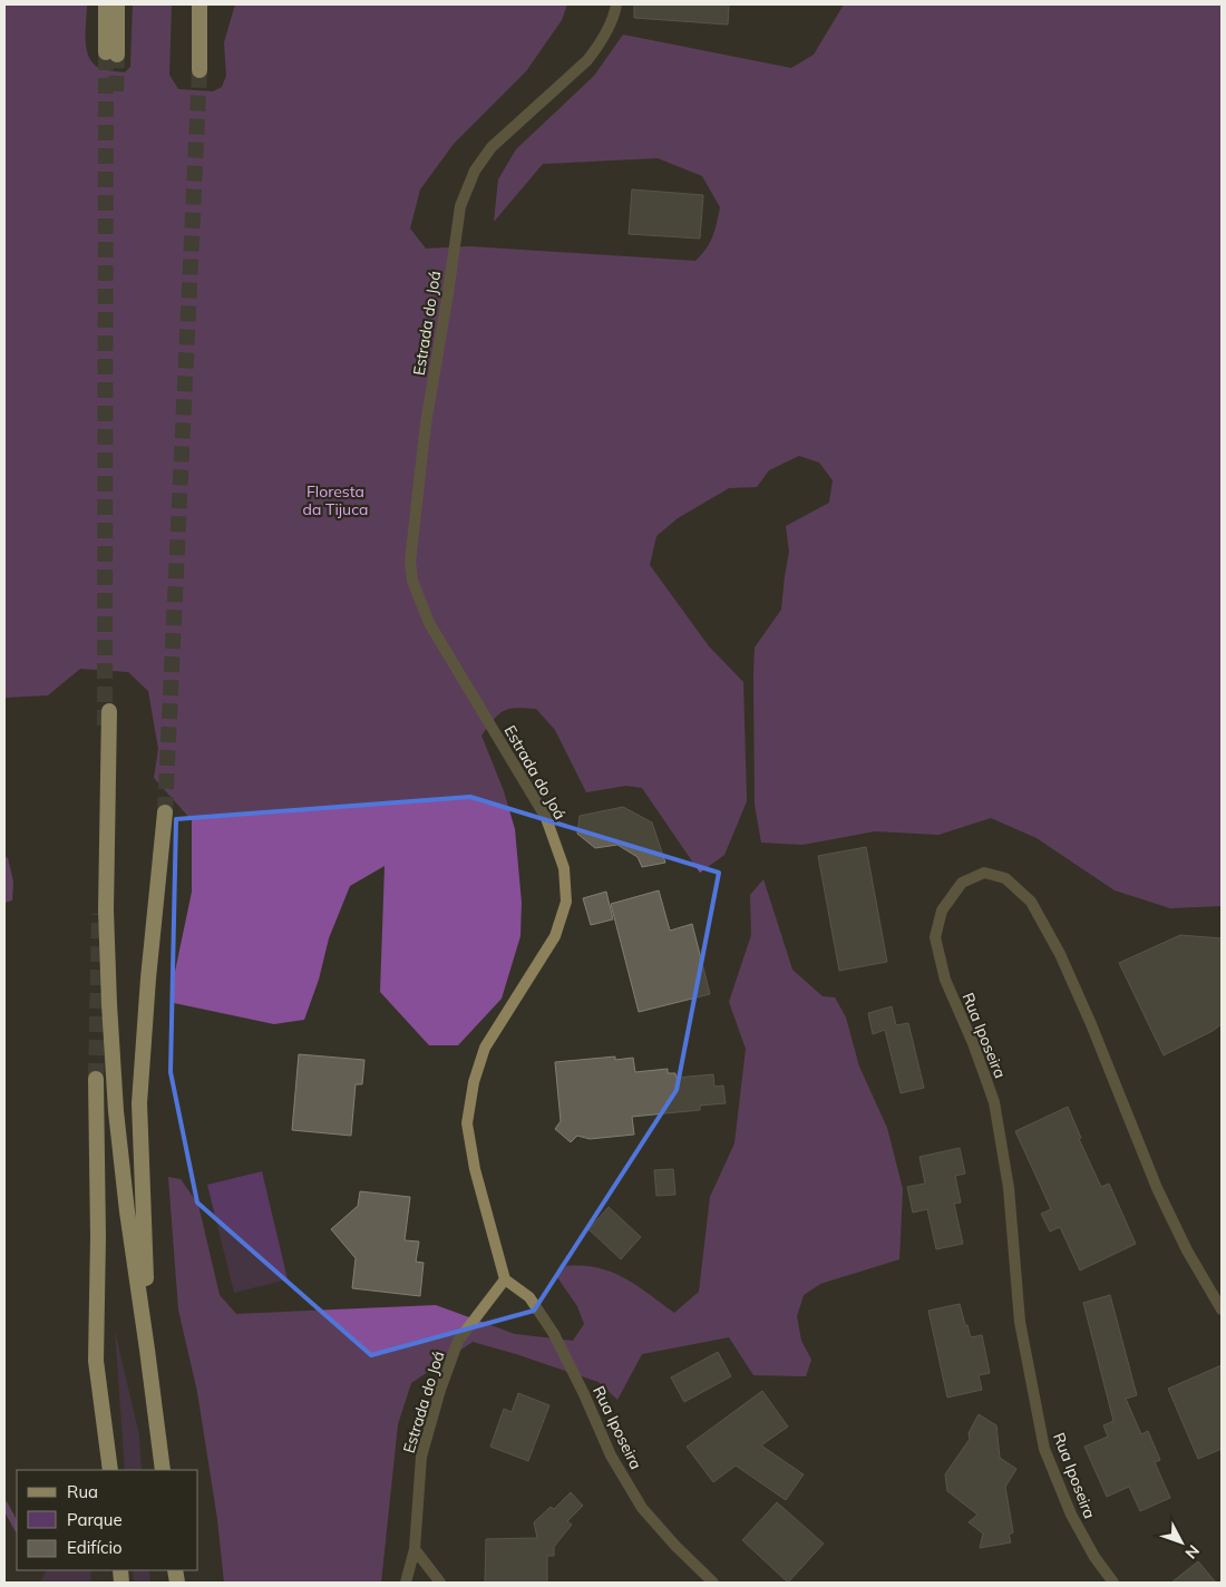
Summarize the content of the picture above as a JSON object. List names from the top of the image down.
{
  "streets": {
    "street": ["Estrada do Joá", "Rua Iposeira"]
  },
  "crossings": [
    ["Estrada do Joá", "Rua Iposeira"]
  ],
  "parks": ["Floresta da Tijuca"],
  "legend": ["Rua", "Parque", "Edifício"],
  "north": "bottom right"
}
